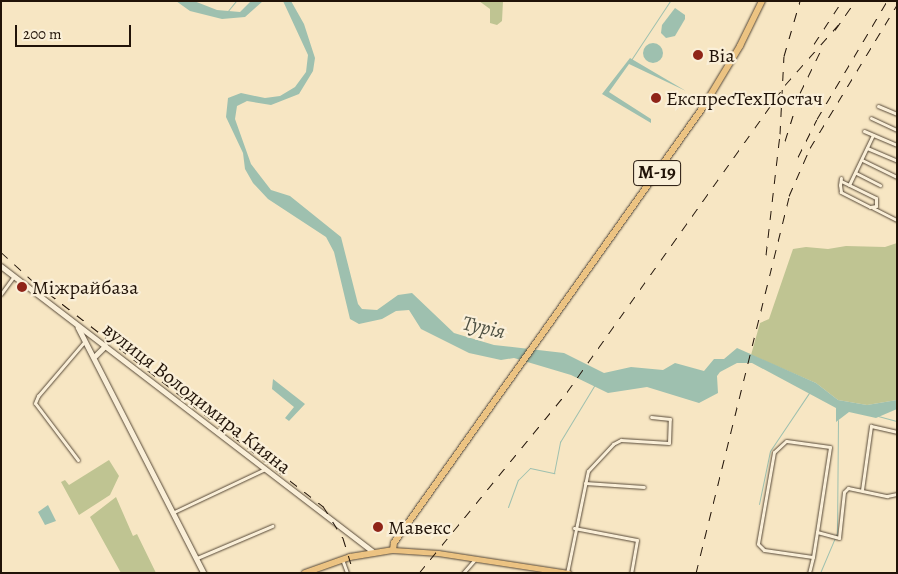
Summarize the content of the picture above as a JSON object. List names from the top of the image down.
{
  "streets": {
    "highway": ["М-19"],
    "main road": ["вулиця Володимира Кияна"]
  },
  "water": ["Турія"],
  "places": [
    "Віа",
    "ЕкспресТехПостач",
    "Міжрайбаза",
    "Мавекс"
  ],
  "scale_bar": "200 m"
}
